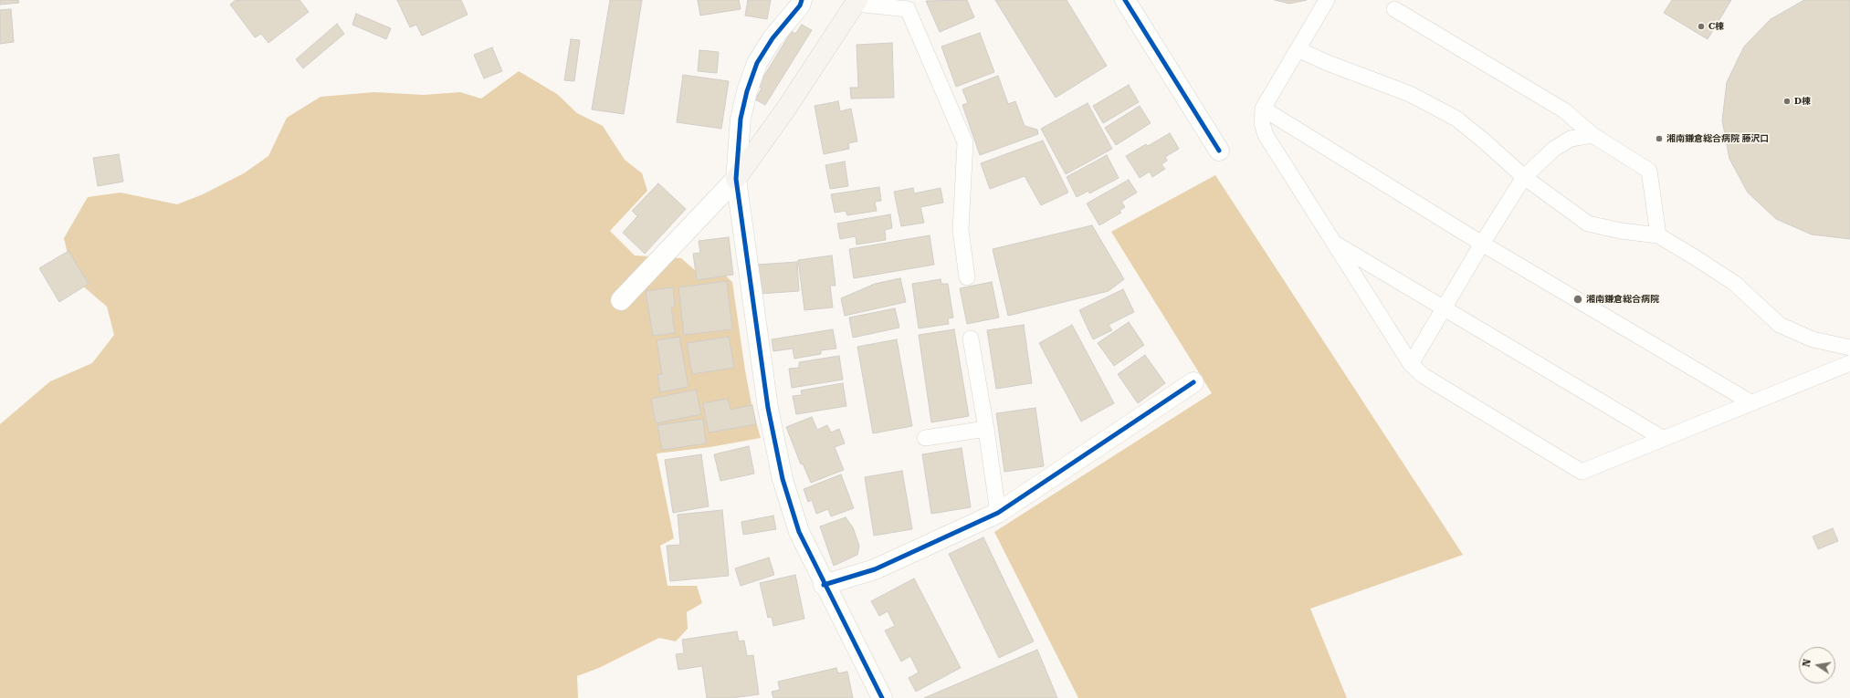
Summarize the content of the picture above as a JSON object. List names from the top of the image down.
{
  "places": [
    "C棟",
    "D棟",
    "湘南鎌倉総合病院 藤沢口",
    "湘南鎌倉総合病院"
  ],
  "north": "left"
}
